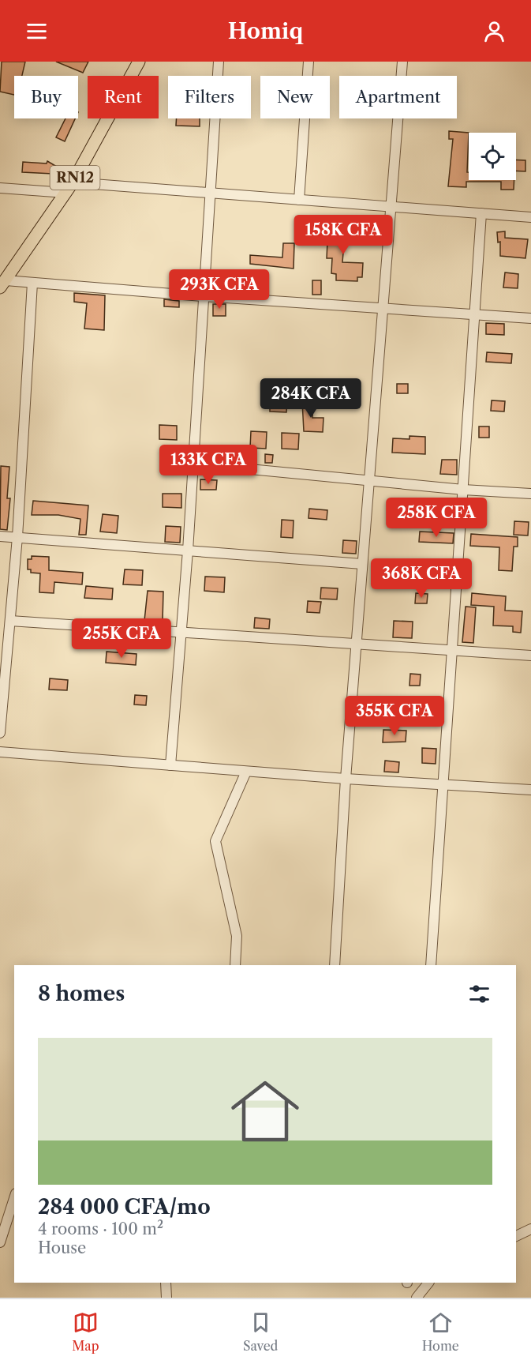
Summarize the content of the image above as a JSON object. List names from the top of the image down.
{
  "streets": {
    "main road": ["RN12"]
  },
  "page": {
    "header": "Homiq",
    "chip": [
      "Buy",
      "Rent",
      "Filters",
      "New",
      "Apartment"
    ],
    "price": [
      "158K CFA",
      "293K CFA",
      "284K CFA",
      "133K CFA",
      "258K CFA",
      "368K CFA",
      "255K CFA",
      "355K CFA"
    ],
    "heading": "8 homes",
    "list": [
      {
        "name": "284 000 CFA/mo",
        "note": "4 rooms · 100 m² · House"
      }
    ],
    "tabs": ["Map", "Saved", "Home"]
  }
}
